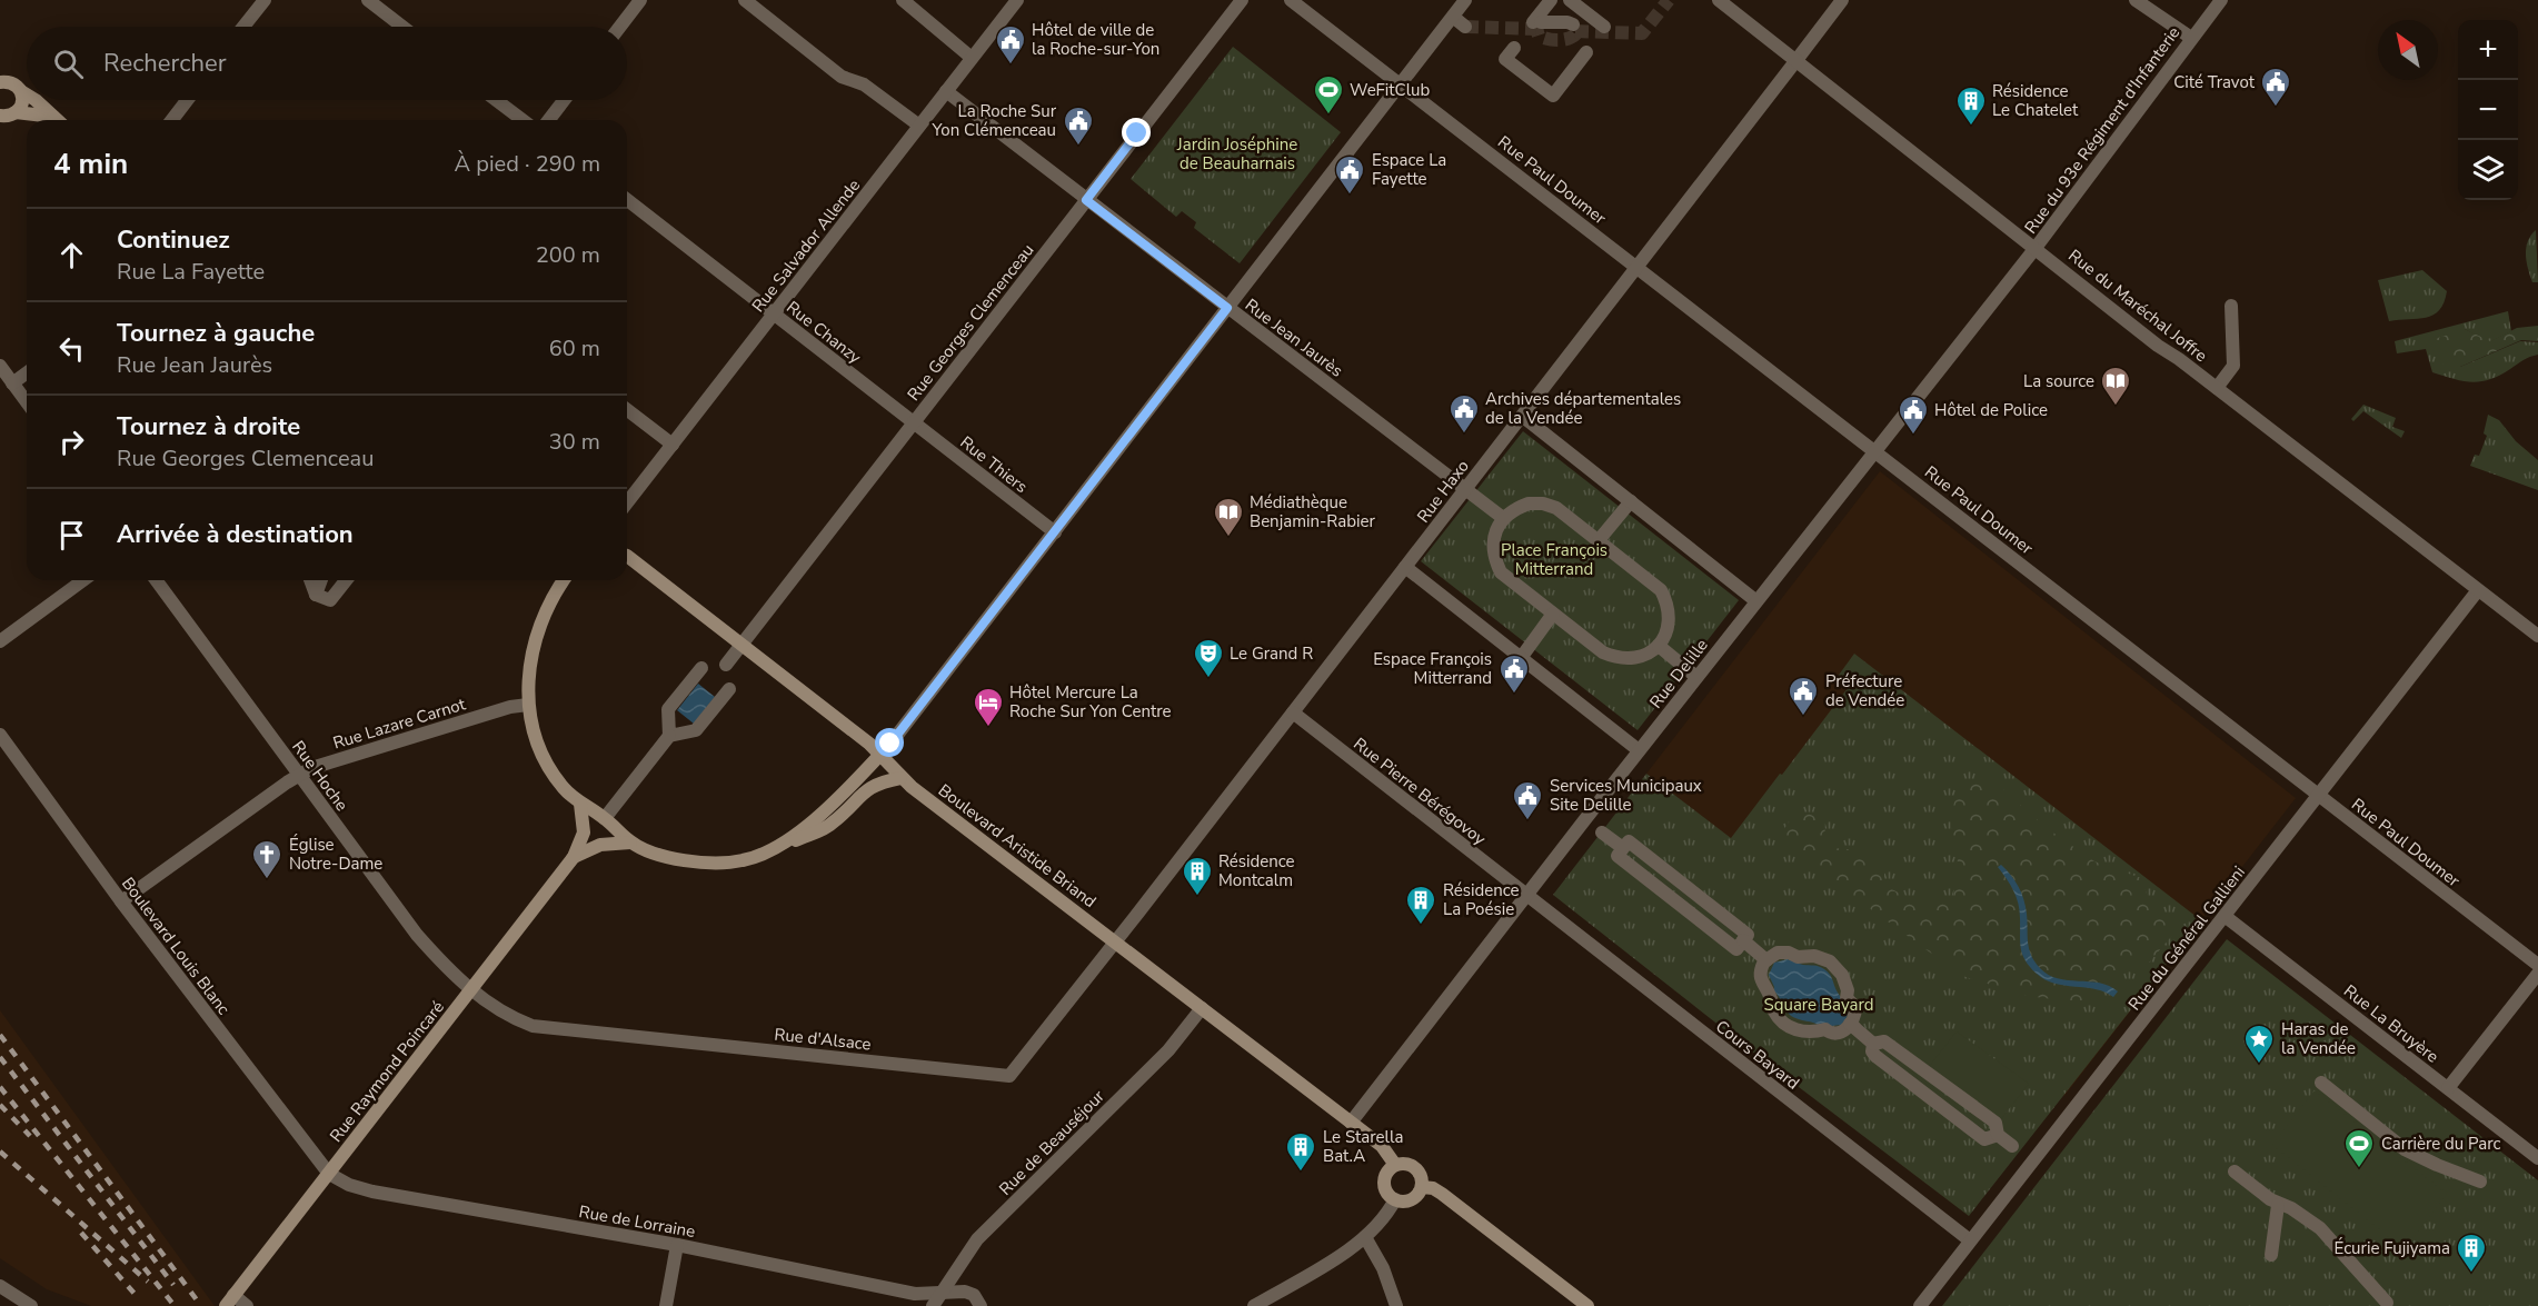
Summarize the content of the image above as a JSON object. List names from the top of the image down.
{
  "streets": {
    "main road": ["Boulevard Aristide Briand", "Rue Raymond Poincaré"],
    "street": [
      "Rue du 93e Régiment d'Infanterie",
      "Rue Paul Doumer",
      "Rue Salvador Allende",
      "Rue du Maréchal Joffre",
      "Rue Georges Clemenceau",
      "Rue Chanzy",
      "Rue Jean Jaurès",
      "Rue Thiers",
      "Rue Haxo",
      "Rue Delille",
      "Rue Lazare Carnot",
      "Rue Hoche",
      "Rue Pierre Bérégovoy",
      "Rue du Général Gallieni",
      "Boulevard Louis Blanc",
      "Rue La Bruyère",
      "Rue d'Alsace",
      "Cours Bayard",
      "Rue de Beauséjour",
      "Rue de Lorraine"
    ]
  },
  "crossings": [
    ["Rue du 93e Régiment d'Infanterie", "Rue du Maréchal Joffre"],
    ["Rue du 93e Régiment d'Infanterie", "Rue Delille"],
    ["Rue Paul Doumer", "Rue Haxo"],
    ["Rue Paul Doumer", "Rue Delille"],
    ["Rue Paul Doumer", "Rue du Général Gallieni"],
    ["Rue Salvador Allende", "Rue Chanzy"],
    ["Rue Salvador Allende", "Rue Jean Jaurès"],
    ["Rue du Maréchal Joffre", "Rue Haxo"],
    ["Rue du Maréchal Joffre", "Rue Delille"],
    ["Rue du Maréchal Joffre", "Rue du Général Gallieni"],
    ["Rue Georges Clemenceau", "Rue Chanzy"],
    ["Rue Georges Clemenceau", "Rue Jean Jaurès"],
    ["Rue Georges Clemenceau", "Rue Thiers"],
    ["Rue Georges Clemenceau", "Boulevard Aristide Briand"],
    ["Rue Chanzy", "Rue Thiers"],
    ["Rue Jean Jaurès", "Rue Haxo"],
    ["Rue Haxo", "Rue Pierre Bérégovoy"],
    ["Rue Haxo", "Boulevard Aristide Briand"],
    ["Rue Haxo", "Rue d'Alsace"],
    ["Rue Delille", "Rue Pierre Bérégovoy"],
    ["Rue Delille", "Boulevard Aristide Briand"],
    ["Rue Delille", "Cours Bayard"],
    ["Rue Lazare Carnot", "Rue Hoche"],
    ["Rue Lazare Carnot", "Boulevard Louis Blanc"],
    ["Rue Hoche", "Rue d'Alsace"],
    ["Rue Hoche", "Rue Raymond Poincaré"],
    ["Rue Pierre Bérégovoy", "Cours Bayard"],
    ["Boulevard Aristide Briand", "Rue d'Alsace"],
    ["Boulevard Aristide Briand", "Rue de Beauséjour"],
    ["Rue du Général Gallieni", "Rue La Bruyère"],
    ["Rue du Général Gallieni", "Cours Bayard"],
    ["Boulevard Louis Blanc", "Rue Raymond Poincaré"],
    ["Boulevard Louis Blanc", "Rue de Lorraine"],
    ["Rue d'Alsace", "Rue Raymond Poincaré"],
    ["Rue Raymond Poincaré", "Rue de Lorraine"],
    ["Rue de Beauséjour", "Rue de Lorraine"]
  ],
  "parks": ["Jardin Joséphine de Beauharnais", "Place François Mitterrand", "Square Bayard"],
  "places": {
    "public building": [
      "Hôtel de ville de la Roche-sur-Yon",
      "Cité Travot",
      "La Roche Sur Yon Clémenceau",
      "Espace La Fayette",
      "Archives départementales de la Vendée",
      "Hôtel de Police",
      "Espace François Mitterrand",
      "Préfecture de Vendée",
      "Services Municipaux Site Delille"
    ],
    "sports": ["WeFitClub", "Carrière du Parc"],
    "building": [
      "Résidence Le Chatelet",
      "Résidence Montcalm",
      "Résidence La Poésie",
      "Le Starella Bat.A",
      "Écurie Fujiyama"
    ],
    "library": ["La source", "Médiathèque Benjamin-Rabier"],
    "theatre": ["Le Grand R"],
    "hotel": ["Hôtel Mercure La Roche Sur Yon Centre"],
    "church": ["Église Notre-Dame"],
    "place": ["Haras de la Vendée"]
  },
  "north": "top left",
  "page": {
    "map_buttons": ["+", "−"],
    "search": "Rechercher",
    "heading": ["4 min", "À pied · 290 m"],
    "list": [
      ["Continuez", "Rue La Fayette", "200 m"],
      ["Tournez à gauche", "Rue Jean Jaurès", "60 m"],
      ["Tournez à droite", "Rue Georges Clemenceau", "30 m"],
      "Arrivée à destination"
    ]
  }
}
